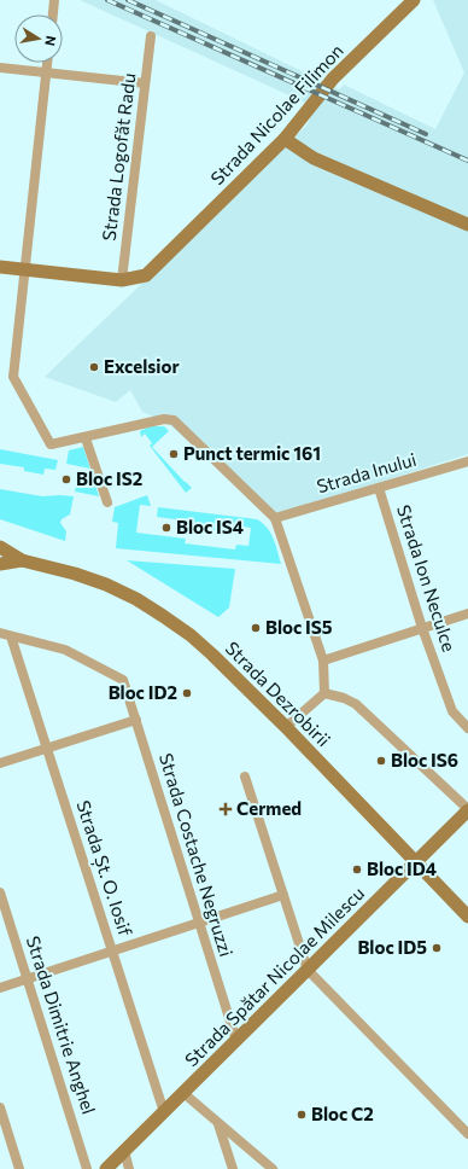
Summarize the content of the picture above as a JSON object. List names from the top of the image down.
{
  "streets": {
    "street": [
      "Strada Nicolae Filimon",
      "Strada Logofăt Radu",
      "Strada Inului",
      "Strada Ion Neculce",
      "Strada Dezrobirii",
      "Strada Costache Negruzzi",
      "Strada Șt. O. Iosif",
      "Strada Spătar Nicolae Milescu",
      "Strada Dimitrie Anghel"
    ]
  },
  "crossings": [
    ["Strada Nicolae Filimon", "Strada Logofăt Radu"],
    ["Strada Inului", "Strada Ion Neculce"],
    ["Strada Dezrobirii", "Strada Spătar Nicolae Milescu"],
    ["Strada Costache Negruzzi", "Strada Șt. O. Iosif"],
    ["Strada Costache Negruzzi", "Strada Spătar Nicolae Milescu"],
    ["Strada Șt. O. Iosif", "Strada Spătar Nicolae Milescu"]
  ],
  "places": {
    "other": [
      "Excelsior",
      "Punct termic 161",
      "Bloc IS2",
      "Bloc IS4",
      "Bloc IS5",
      "Bloc ID2",
      "Bloc IS6",
      "Bloc ID4",
      "Bloc ID5",
      "Bloc C2"
    ],
    "health": ["Cermed"]
  },
  "north": "right"
}
